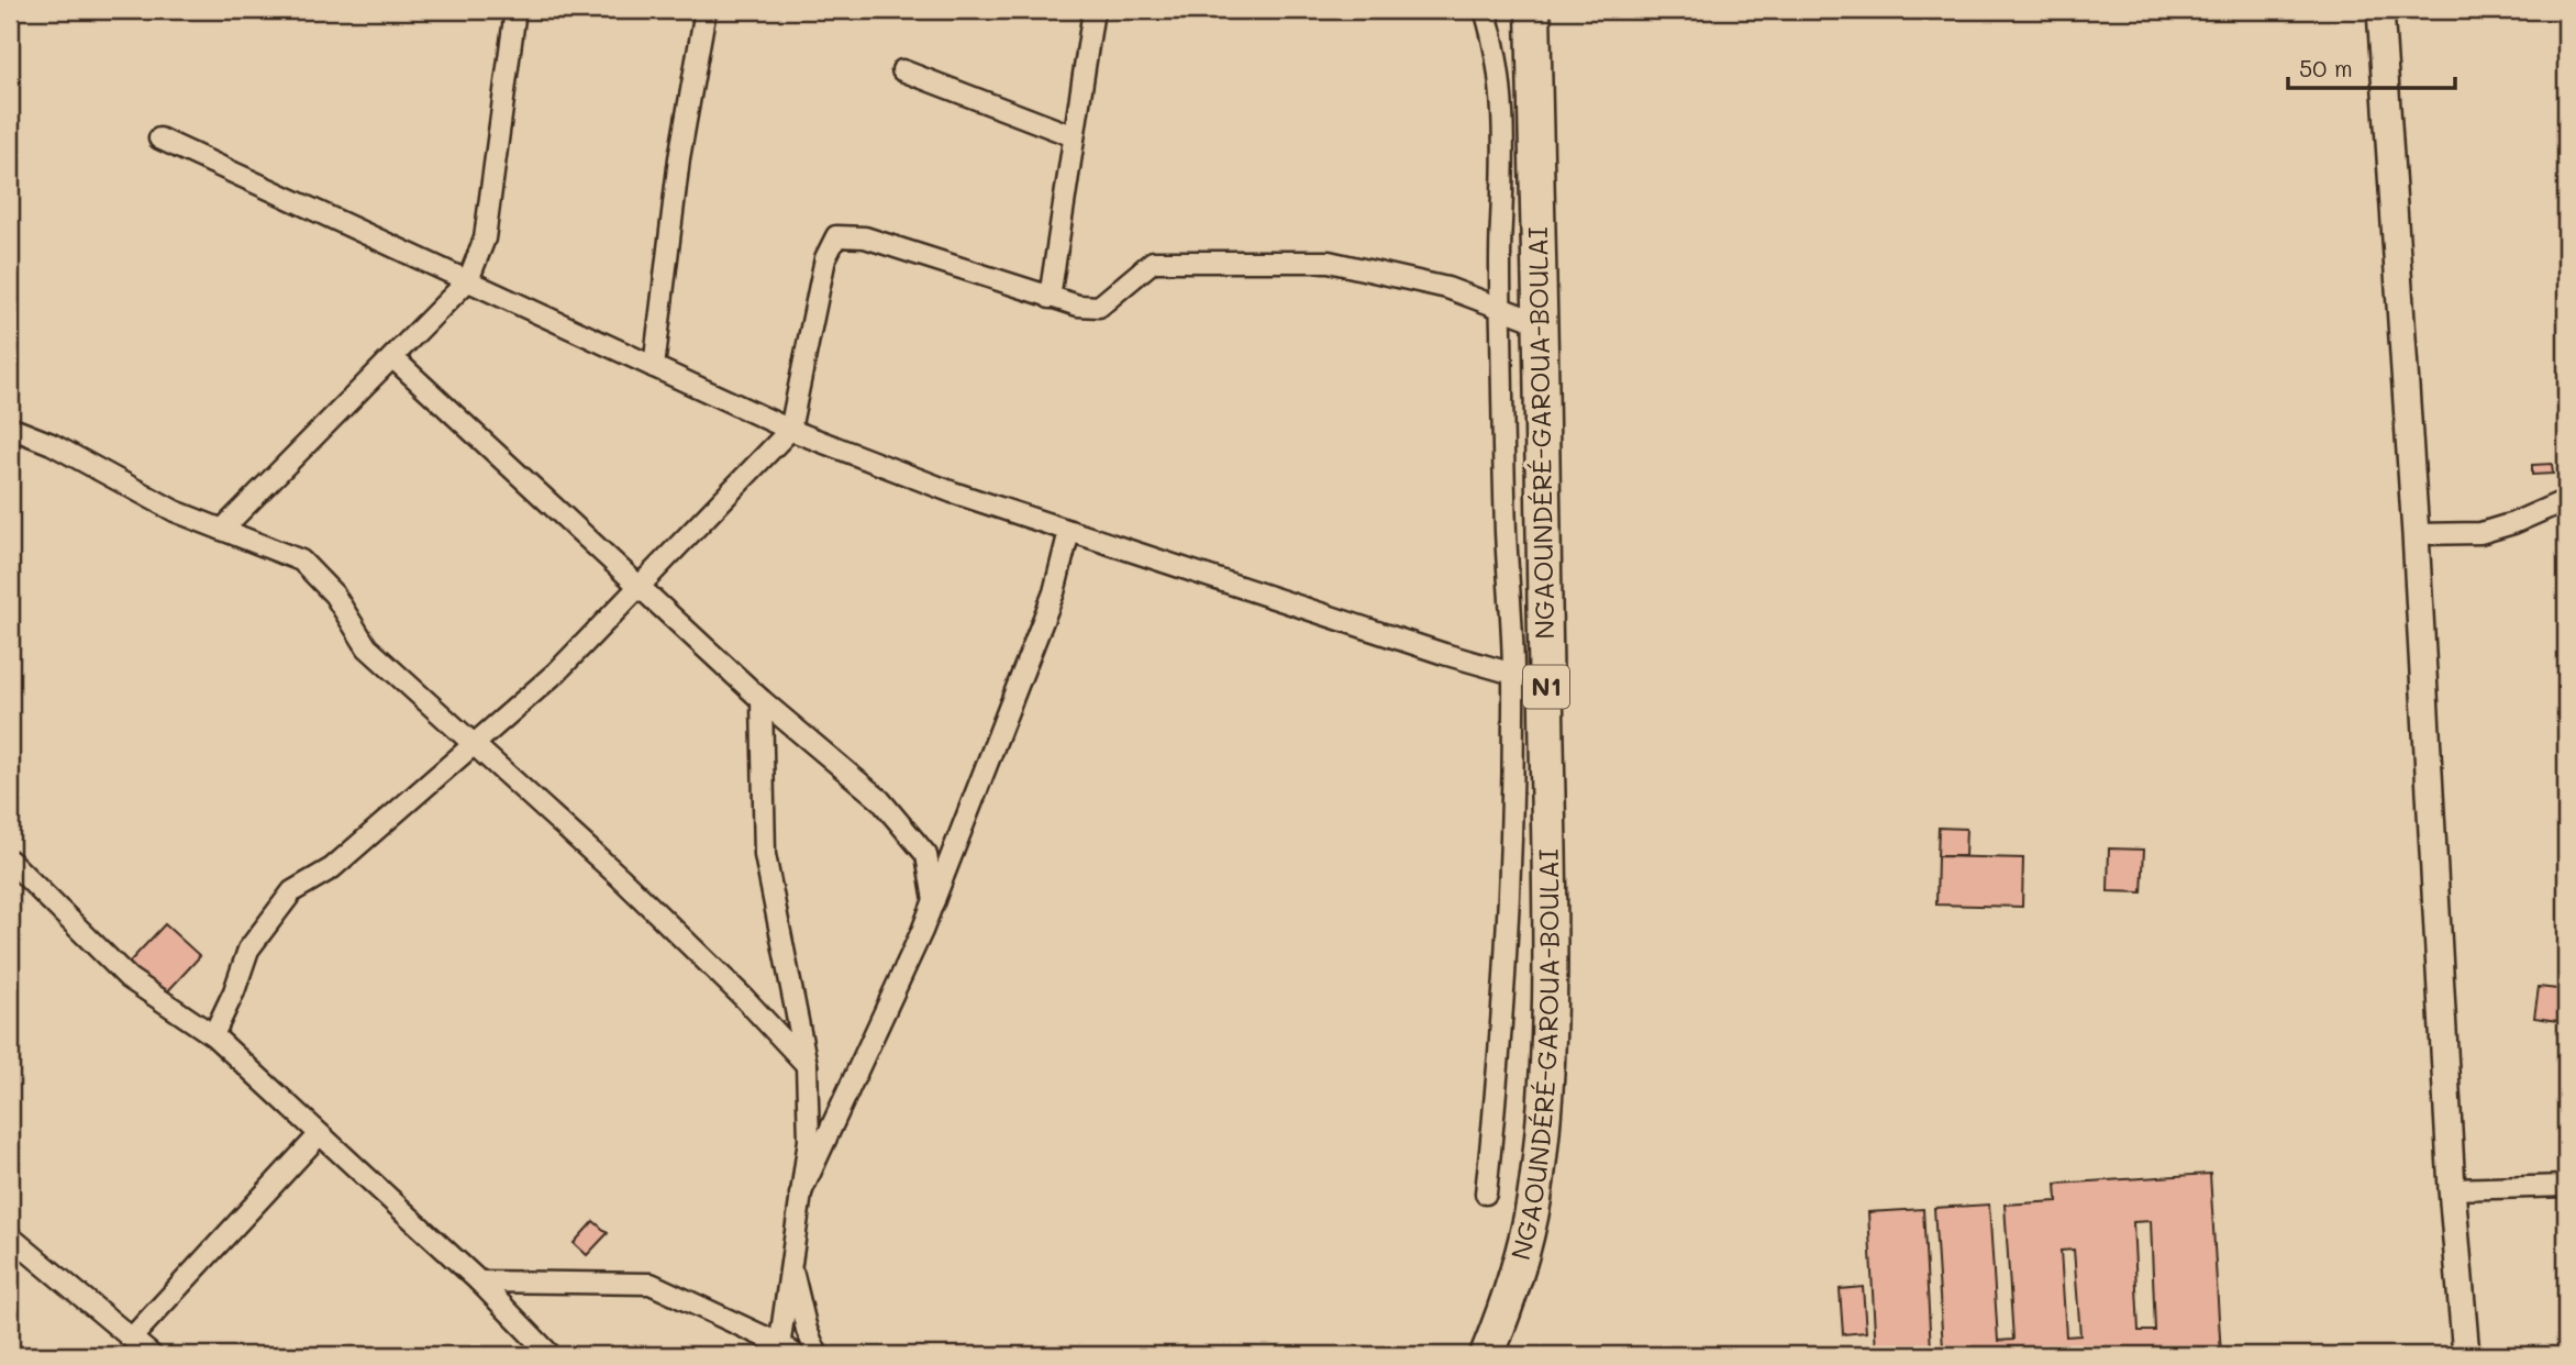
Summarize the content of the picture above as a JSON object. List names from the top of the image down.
{
  "streets": {
    "highway": ["NGAOUNDÉRÉ-GAROUA-BOULAI", "N1"]
  },
  "scale_bar": "50 m"
}
